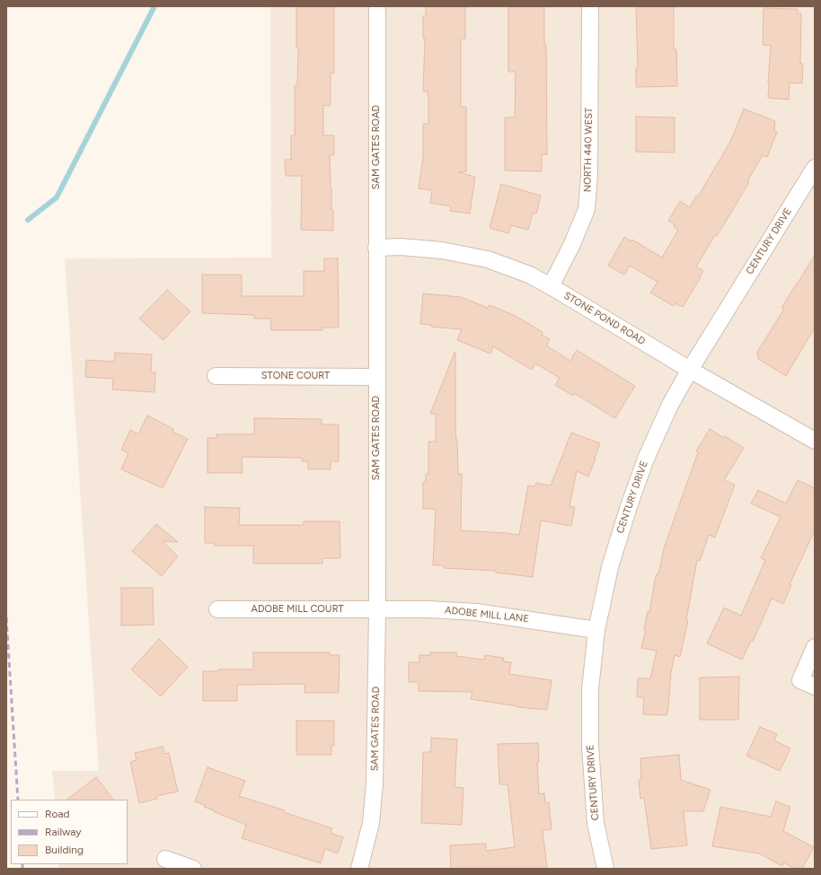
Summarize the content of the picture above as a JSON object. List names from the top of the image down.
{
  "streets": {
    "street": [
      "SAM GATES ROAD",
      "NORTH 440 WEST",
      "CENTURY DRIVE",
      "STONE POND ROAD",
      "STONE COURT",
      "ADOBE MILL COURT",
      "ADOBE MILL LANE"
    ]
  },
  "crossings": [
    ["SAM GATES ROAD", "STONE POND ROAD"],
    ["SAM GATES ROAD", "STONE COURT"],
    ["SAM GATES ROAD", "ADOBE MILL COURT"],
    ["SAM GATES ROAD", "ADOBE MILL LANE"],
    ["NORTH 440 WEST", "STONE POND ROAD"],
    ["CENTURY DRIVE", "STONE POND ROAD"],
    ["CENTURY DRIVE", "ADOBE MILL LANE"],
    ["ADOBE MILL COURT", "ADOBE MILL LANE"]
  ],
  "legend": ["Road", "Railway", "Building"]
}
